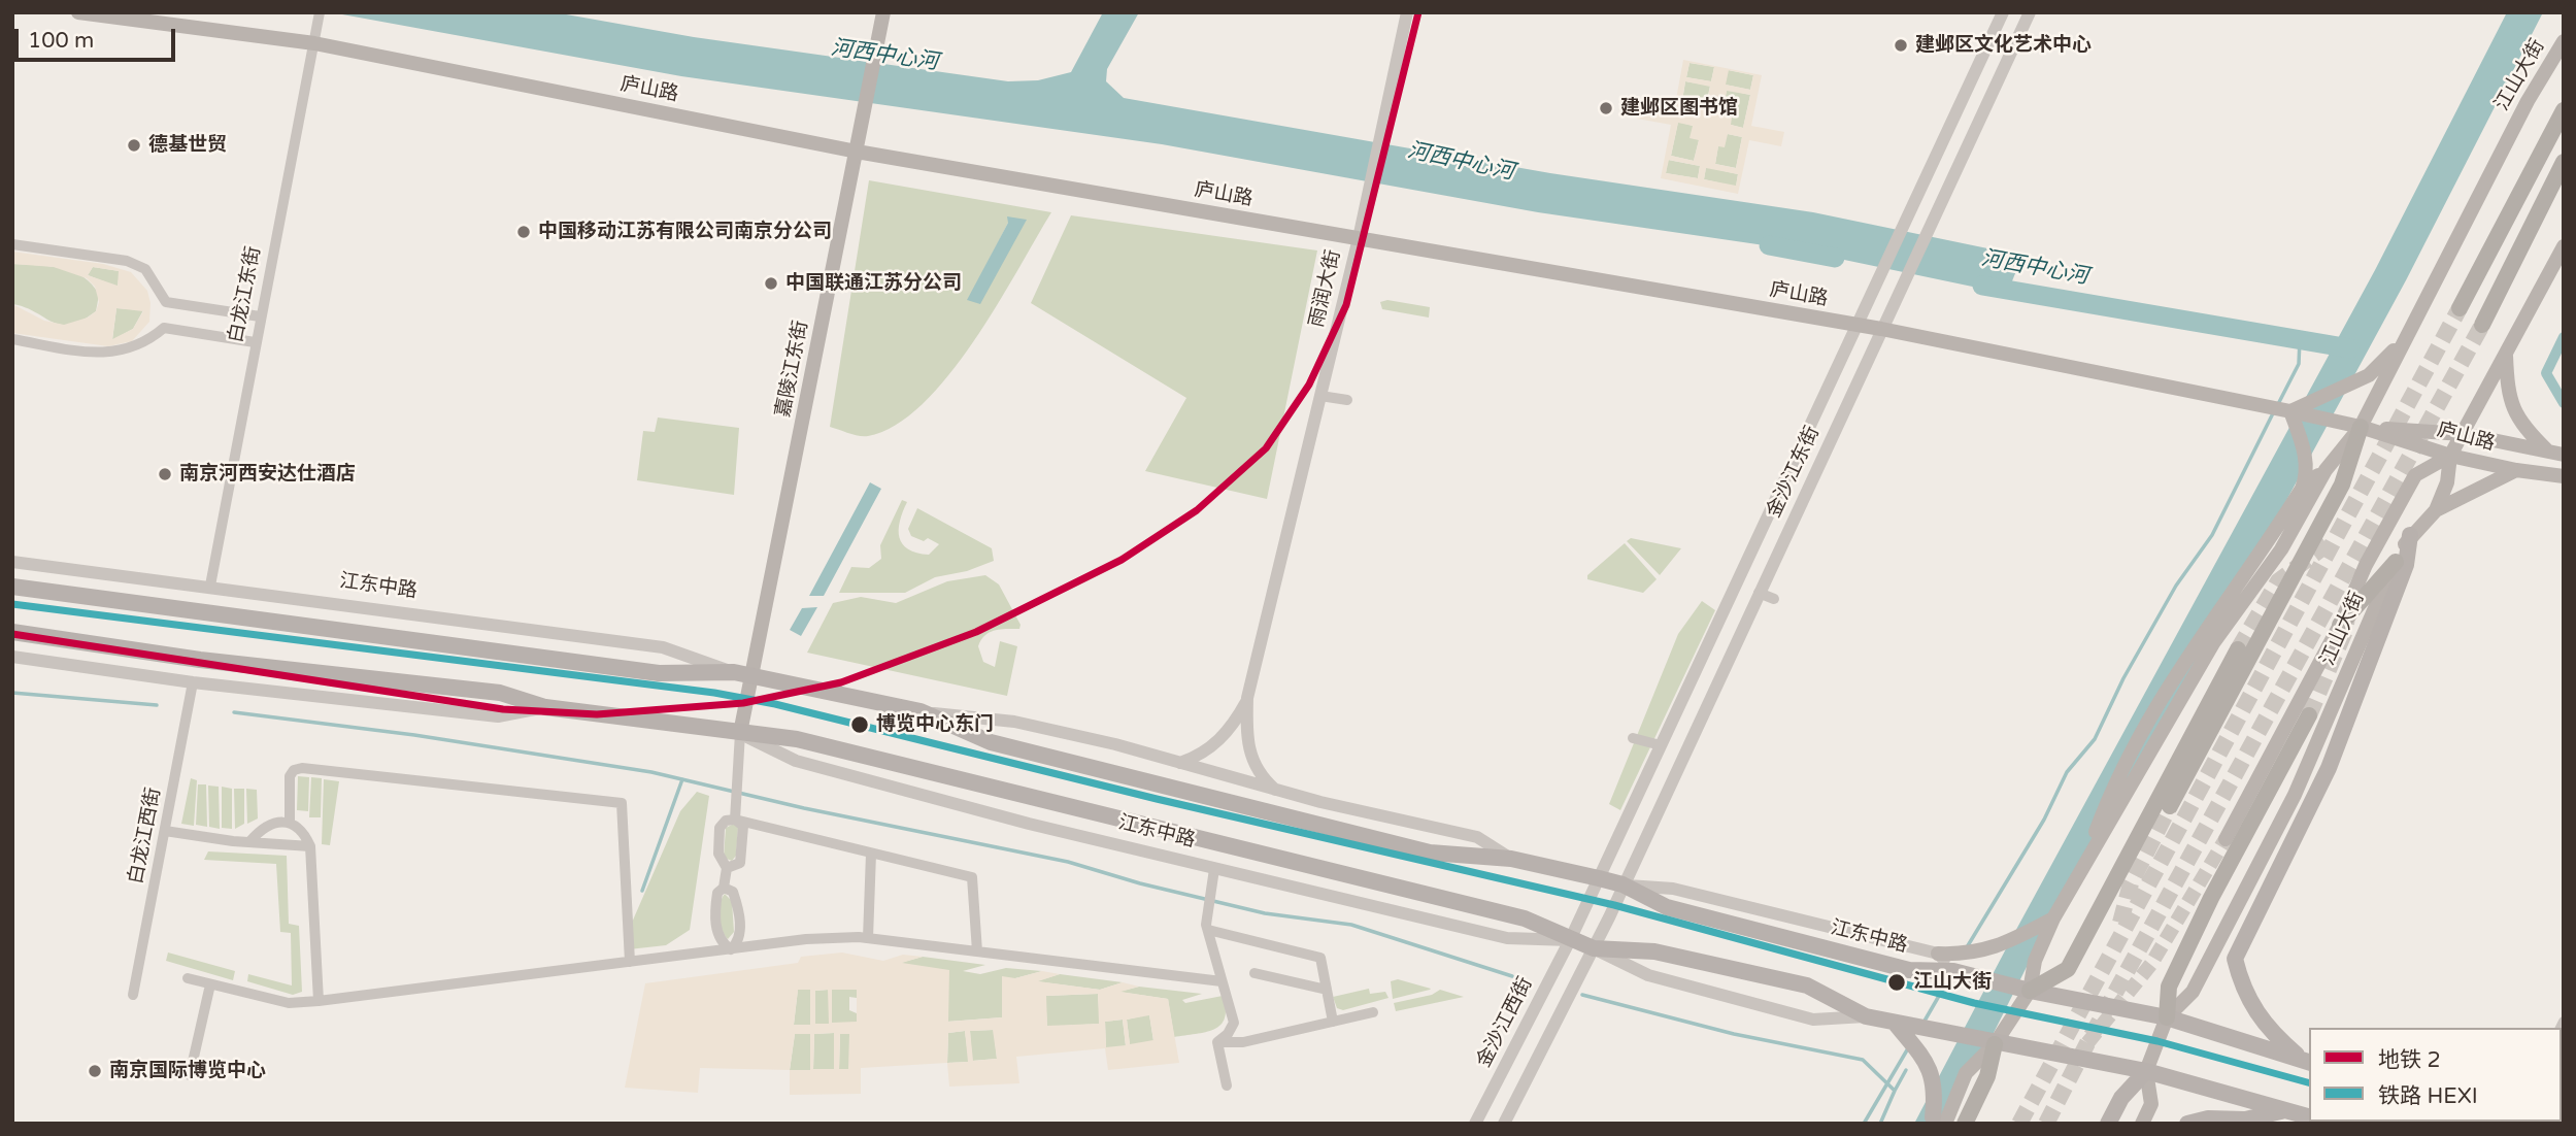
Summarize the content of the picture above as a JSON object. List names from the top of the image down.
{
  "streets": {
    "main road": [
      "江山大街",
      "庐山路",
      "嘉陵江东街",
      "江东中路"
    ],
    "street": [
      "雨润大街",
      "白龙江东街",
      "金沙江东街",
      "白龙江西街",
      "金沙江西街"
    ]
  },
  "crossings": [
    ["江山大街", "庐山路"],
    ["江山大街", "江东中路"],
    ["庐山路", "雨润大街"],
    ["庐山路", "白龙江东街"],
    ["庐山路", "嘉陵江东街"],
    ["庐山路", "金沙江东街"],
    ["白龙江东街", "江东中路"],
    ["嘉陵江东街", "江东中路"],
    ["金沙江东街", "江东中路"],
    ["金沙江东街", "金沙江西街"],
    ["江东中路", "金沙江西街"]
  ],
  "water": ["河西中心河"],
  "places": [
    "建邺区文化艺术中心",
    "建邺区图书馆",
    "德基世贸",
    "中国移动江苏有限公司南京分公司",
    "中国联通江苏分公司",
    "南京河西安达仕酒店",
    "博览中心东门",
    "江山大街",
    "南京国际博览中心"
  ],
  "lines": ["metro line 2", "rail line HEXI"],
  "legend": ["地铁 2", "铁路 HEXI"],
  "scale_bar": "100 m"
}
